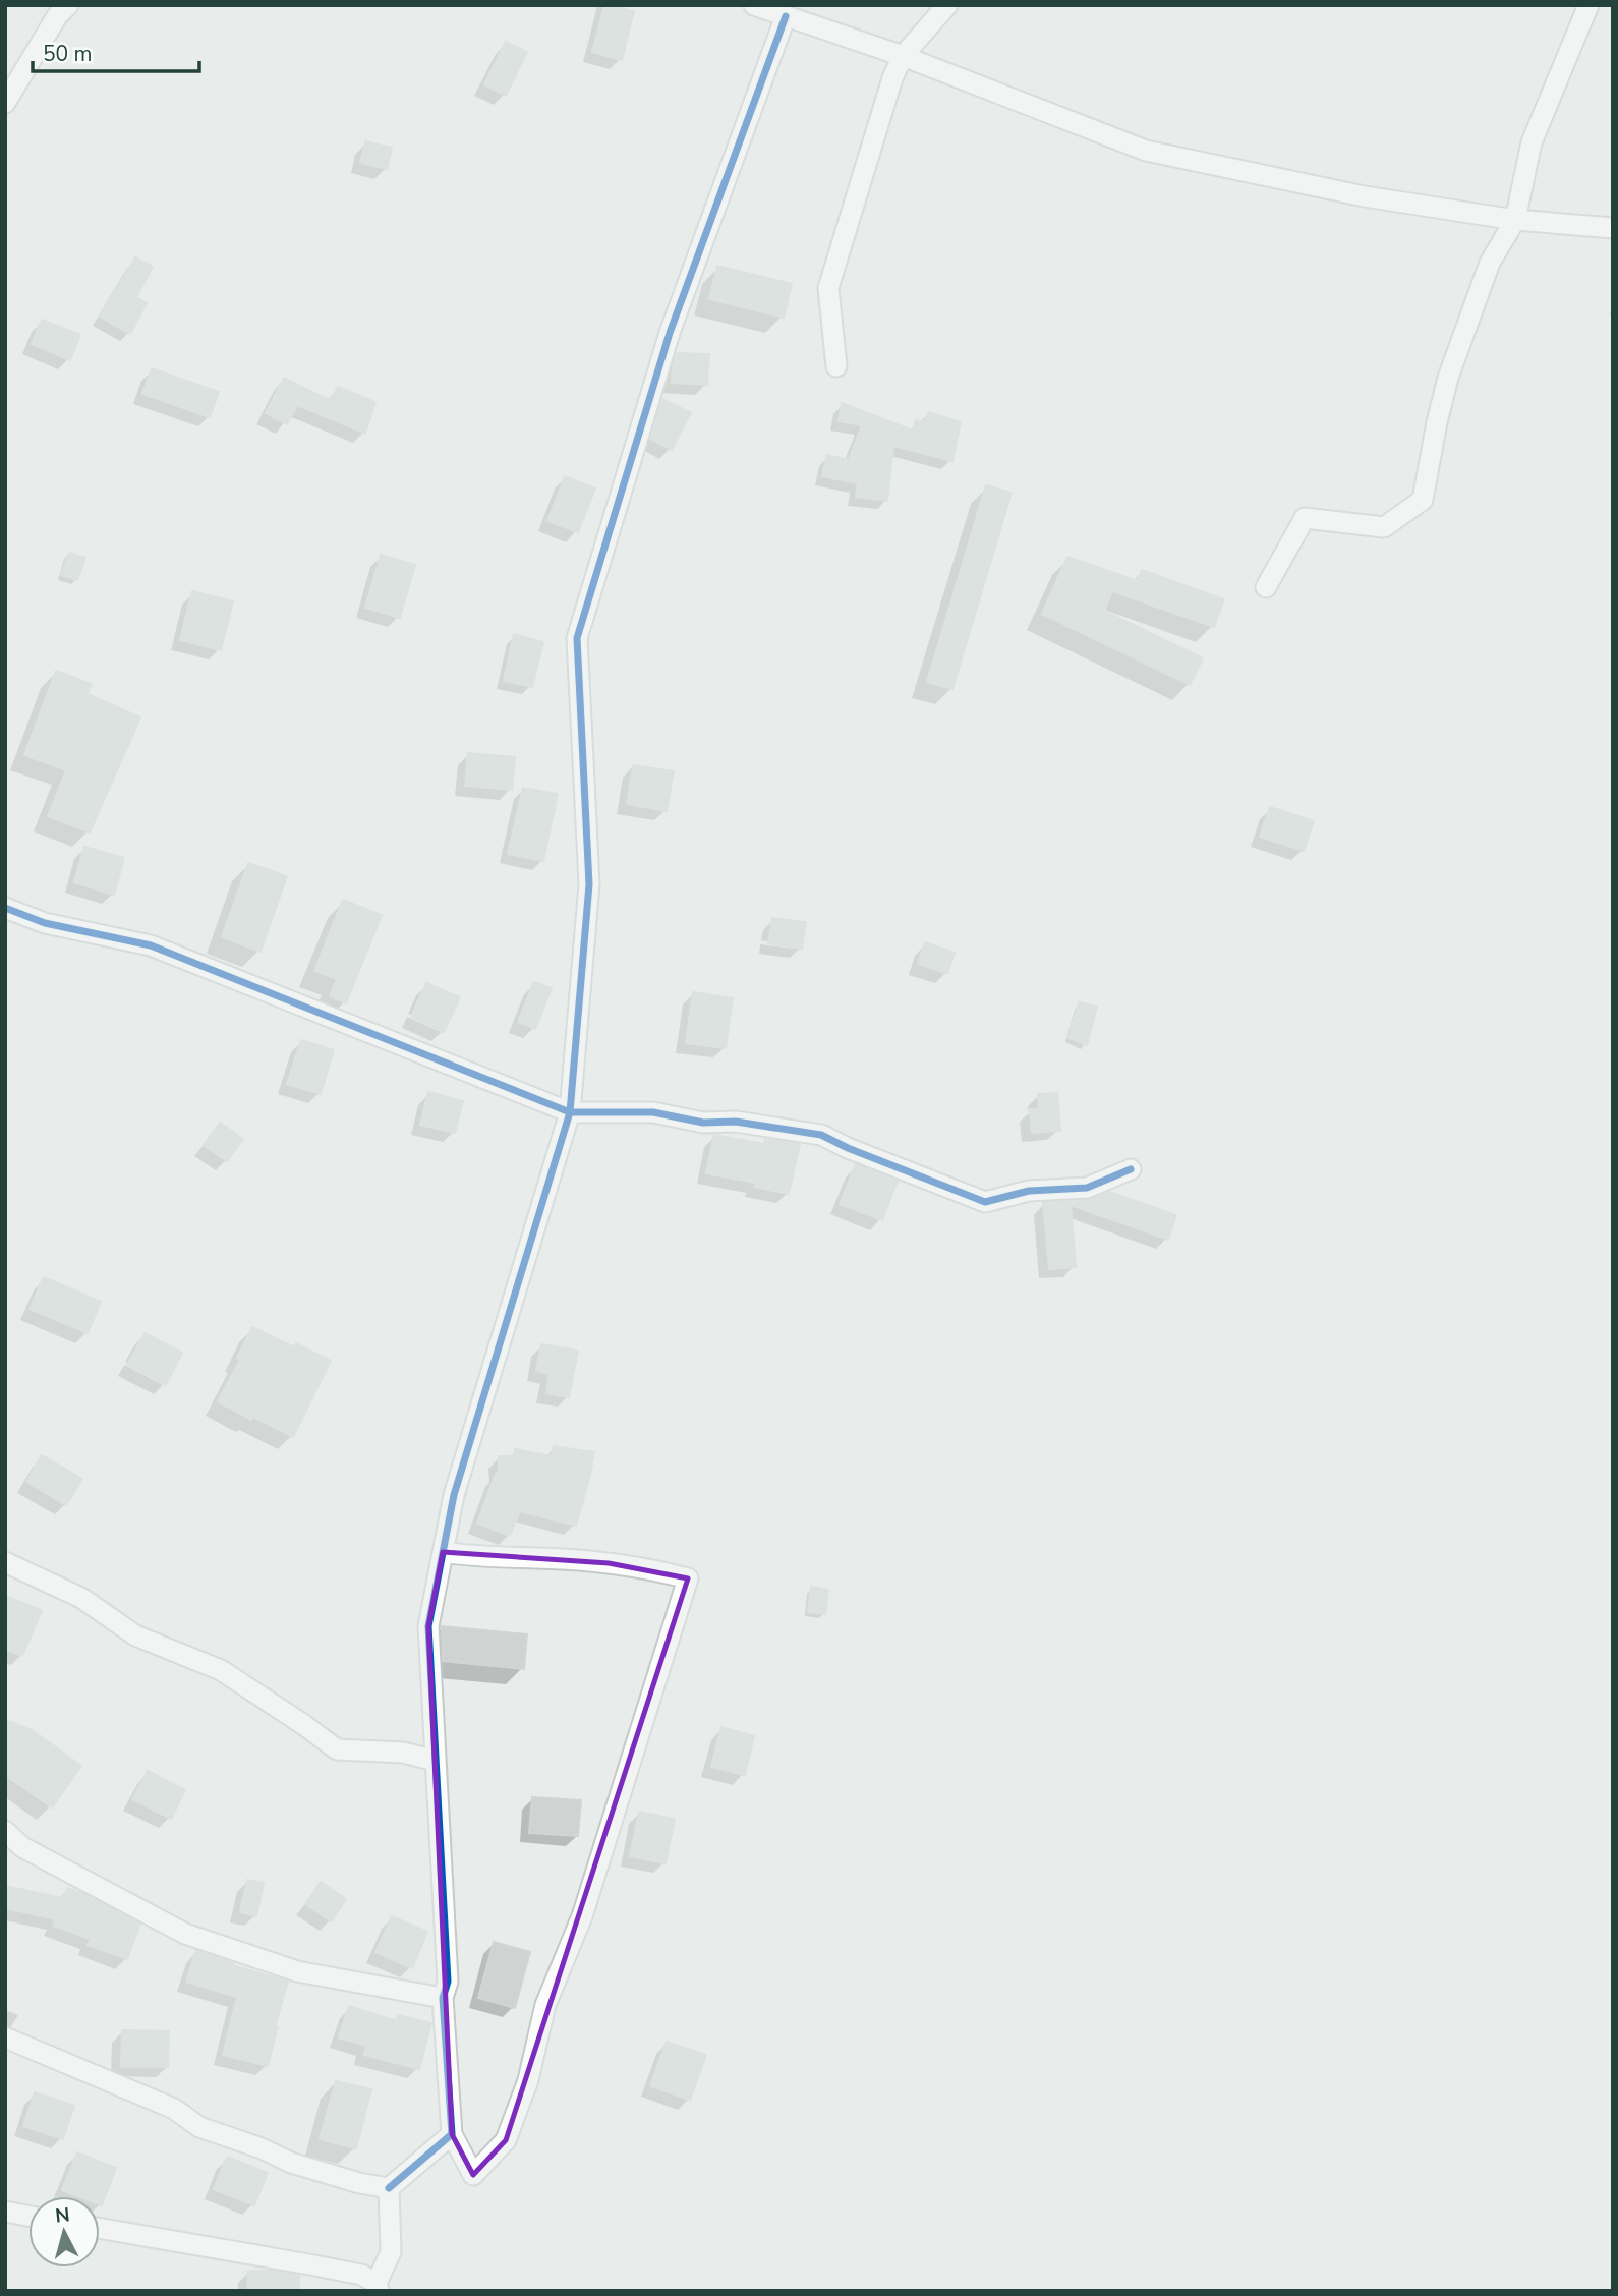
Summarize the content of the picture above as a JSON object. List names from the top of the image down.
{
  "scale_bar": "50 m",
  "north": "top"
}
